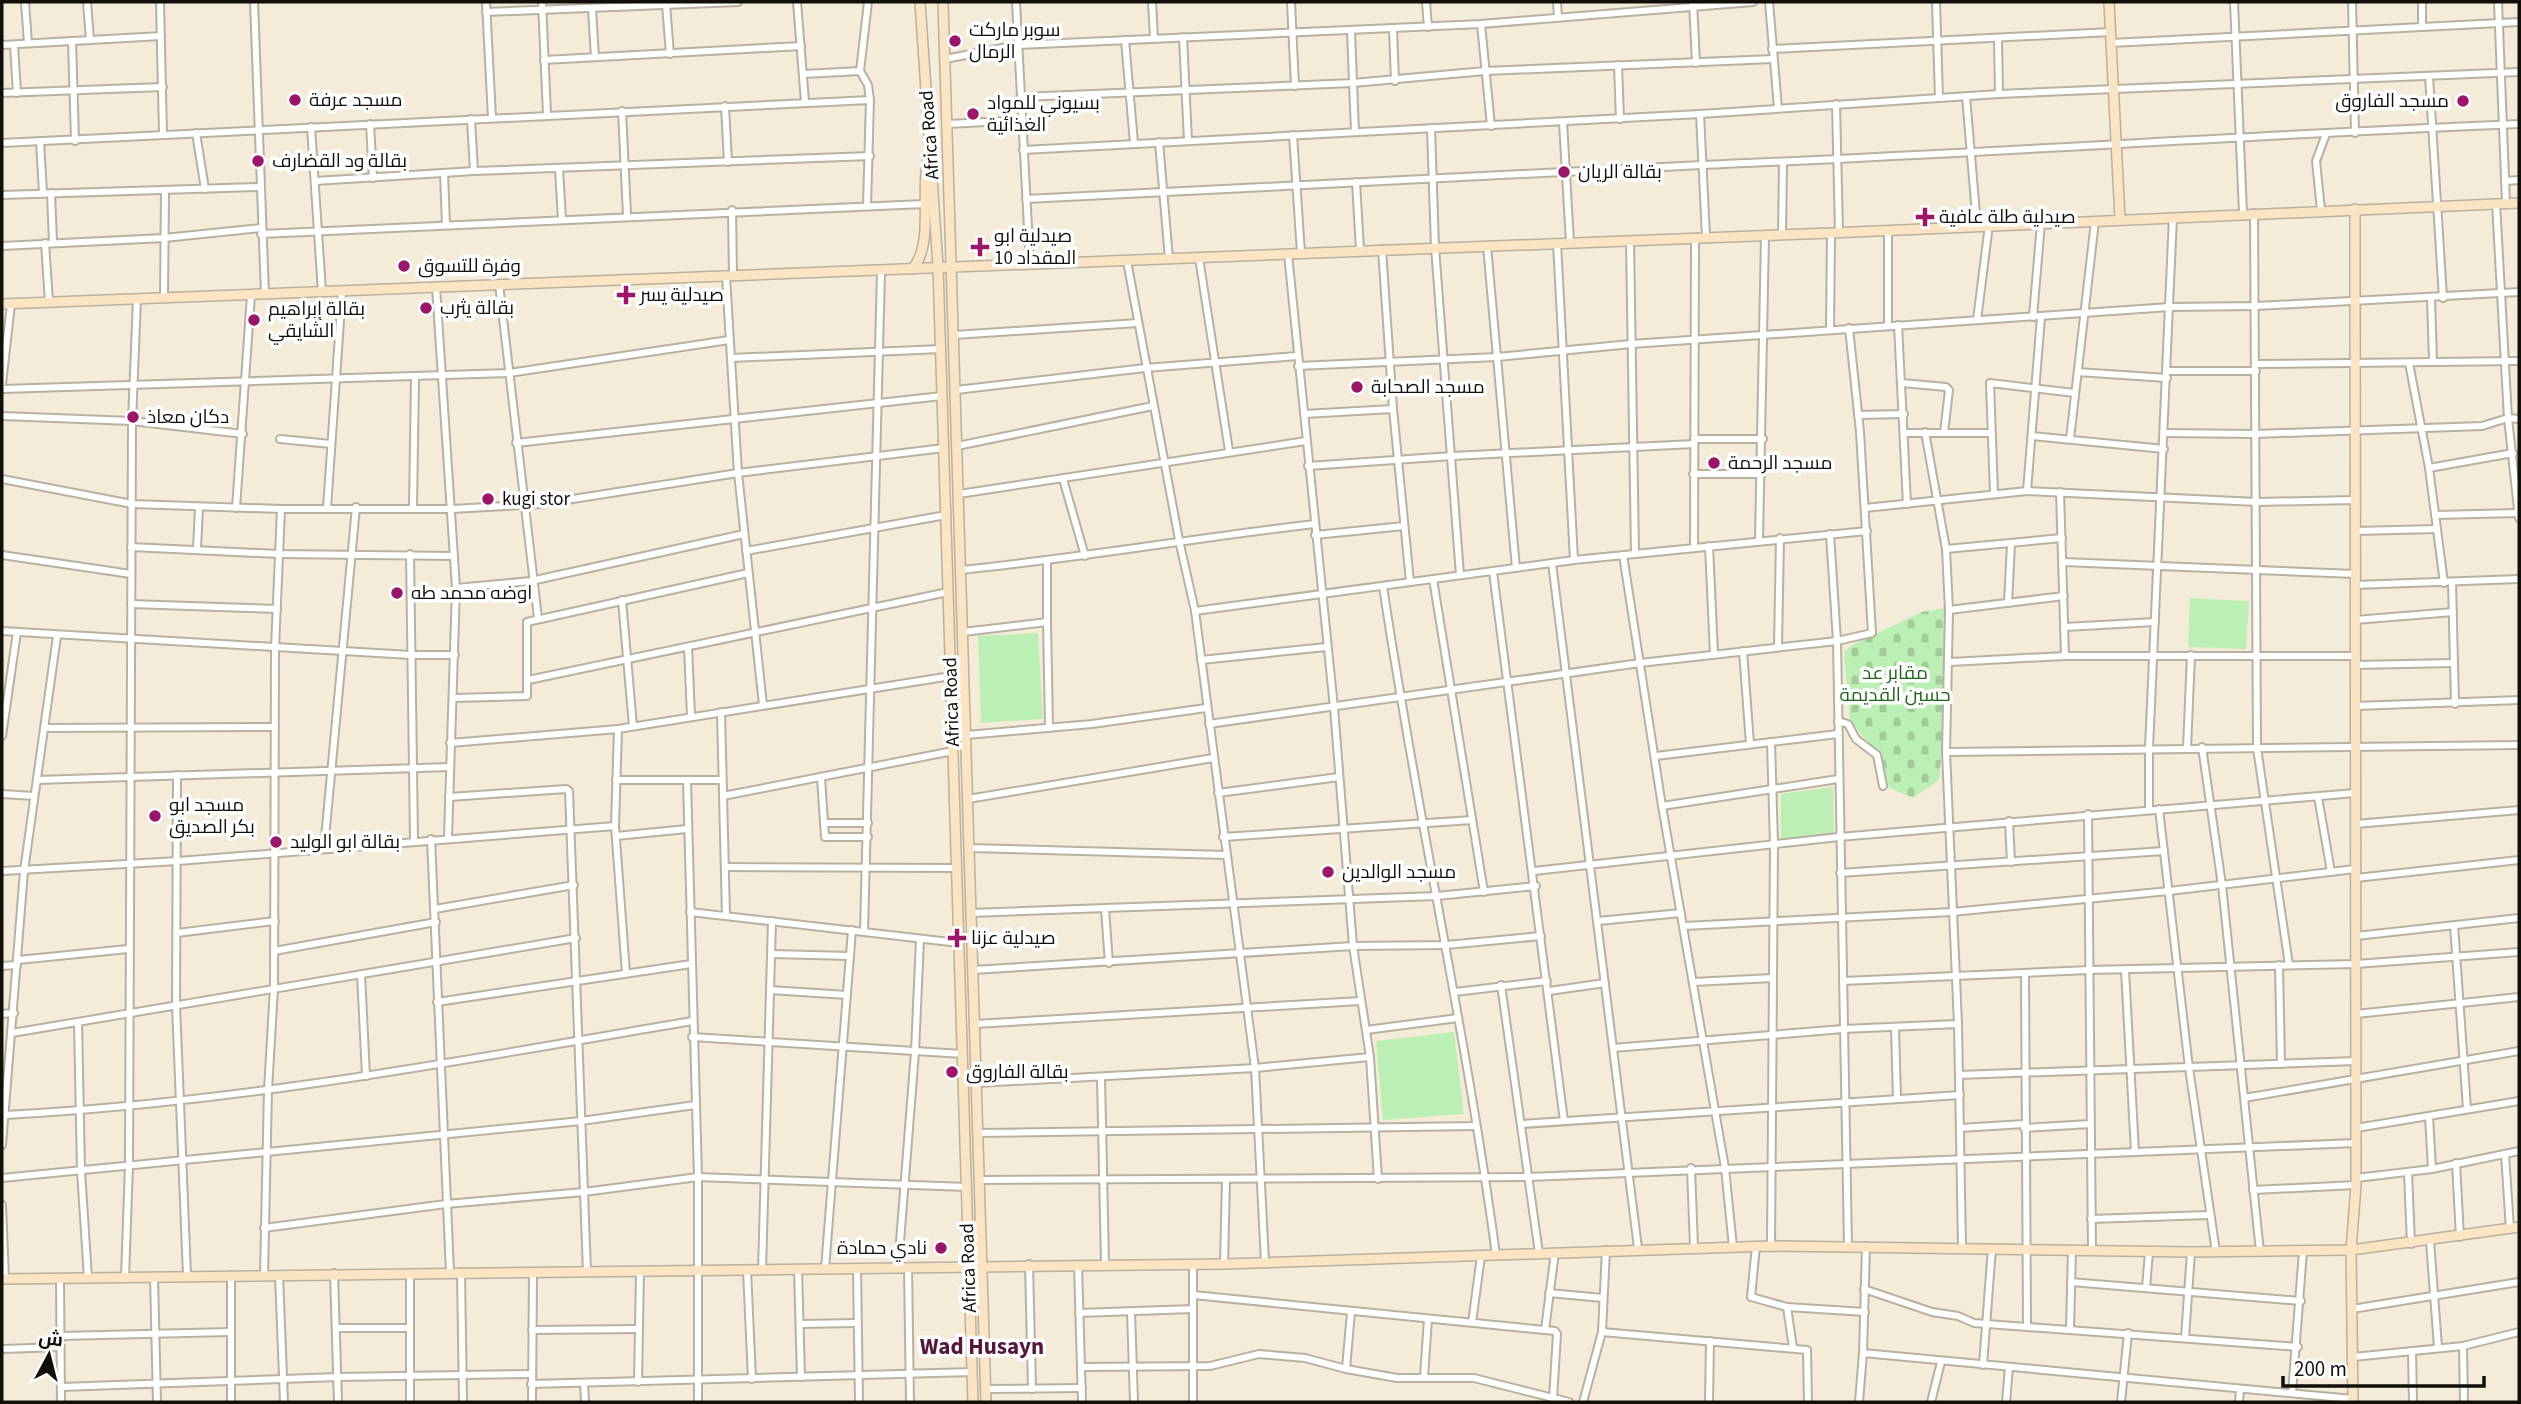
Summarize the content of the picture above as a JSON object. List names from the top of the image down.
{
  "streets": {
    "street": ["Africa Road"]
  },
  "districts": ["Wad Husayn"],
  "parks": ["مقابر عد حسين القديمة"],
  "places": {
    "other": [
      "سوبر ماركت الرمال",
      "مسجد عرفة",
      "مسجد الفاروق",
      "بسيوني للمواد الغذائية",
      "بقالة ود القضارف",
      "بقالة الريان",
      "وفرة للتسوق",
      "بقالة يثرب",
      "بقالة إبراهيم الشايقي",
      "مسجد الصحابة",
      "دكان معاذ",
      "مسجد الرحمة",
      "kugi stor",
      "اوضه محمد طه",
      "مسجد ابو بكر الصديق",
      "بقالة ابو الوليد",
      "مسجد الوالدين",
      "بقالة الفاروق",
      "نادي حمادة"
    ],
    "health": [
      "صيدلية طلة عافية",
      "صيدلية ابو المقداد 10",
      "صيدلية يسر",
      "صيدلية عزنا"
    ]
  },
  "scale_bar": "200 m",
  "north": "top"
}
